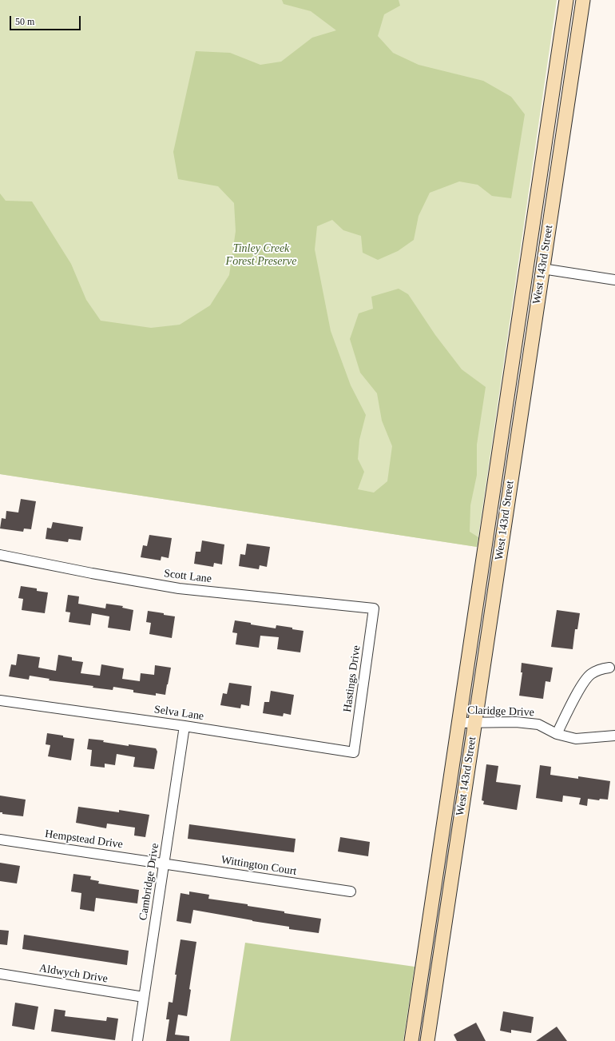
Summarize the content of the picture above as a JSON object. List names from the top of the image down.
{
  "streets": {
    "main road": ["West 143rd Street"],
    "street": [
      "Scott Lane",
      "Hastings Drive",
      "Claridge Drive",
      "Selva Lane",
      "Hempstead Drive",
      "Wittington Court",
      "Cambridge Drive",
      "Aldwych Drive"
    ]
  },
  "crossings": [
    ["West 143rd Street", "Claridge Drive"],
    ["Scott Lane", "Hastings Drive"],
    ["Hastings Drive", "Selva Lane"],
    ["Selva Lane", "Cambridge Drive"],
    ["Hempstead Drive", "Wittington Court"],
    ["Hempstead Drive", "Cambridge Drive"],
    ["Wittington Court", "Cambridge Drive"],
    ["Cambridge Drive", "Aldwych Drive"]
  ],
  "parks": ["Tinley Creek Forest Preserve"],
  "scale_bar": "50 m"
}
